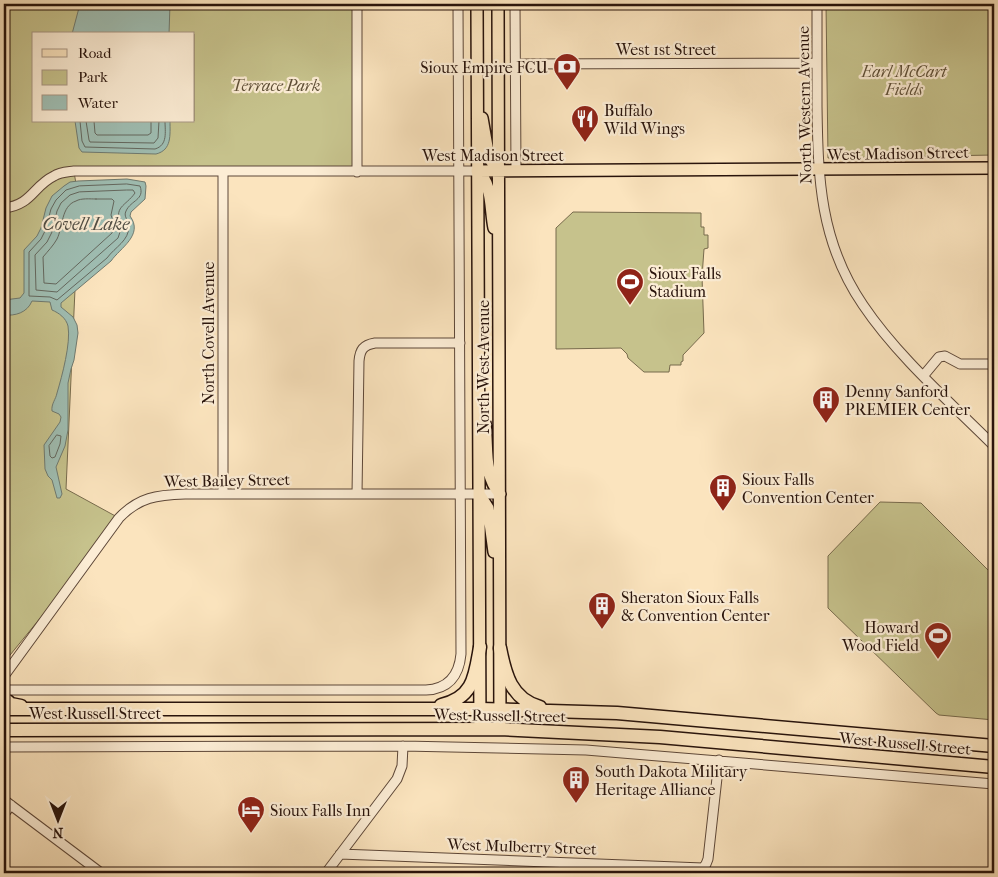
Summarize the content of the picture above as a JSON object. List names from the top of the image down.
{
  "streets": {
    "highway": ["West Russell Street"],
    "main road": ["West Madison Street", "North West Avenue"],
    "street": [
      "West 1st Street",
      "North Western Avenue",
      "North Covell Avenue",
      "West Bailey Street",
      "West Mulberry Street"
    ]
  },
  "crossings": [
    ["West 1st Street", "North Western Avenue"],
    ["North Western Avenue", "West Madison Street"],
    ["West Madison Street", "North Covell Avenue"],
    ["West Madison Street", "North West Avenue"],
    ["North Covell Avenue", "West Bailey Street"],
    ["North West Avenue", "West Bailey Street"],
    ["North West Avenue", "West Russell Street"]
  ],
  "water": ["Covell Lake"],
  "parks": ["Earl McCart Fields", "Terrace Park"],
  "places": {
    "bank": ["Sioux Empire FCU"],
    "restaurant": ["Buffalo Wild Wings"],
    "sports": ["Sioux Falls Stadium", "Howard Wood Field"],
    "building": [
      "Denny Sanford PREMIER Center",
      "Sioux Falls Convention Center",
      "Sheraton Sioux Falls & Convention Center",
      "South Dakota Military Heritage Alliance"
    ],
    "hotel": ["Sioux Falls Inn"]
  },
  "legend": ["Road", "Park", "Water"],
  "north": "bottom"
}
